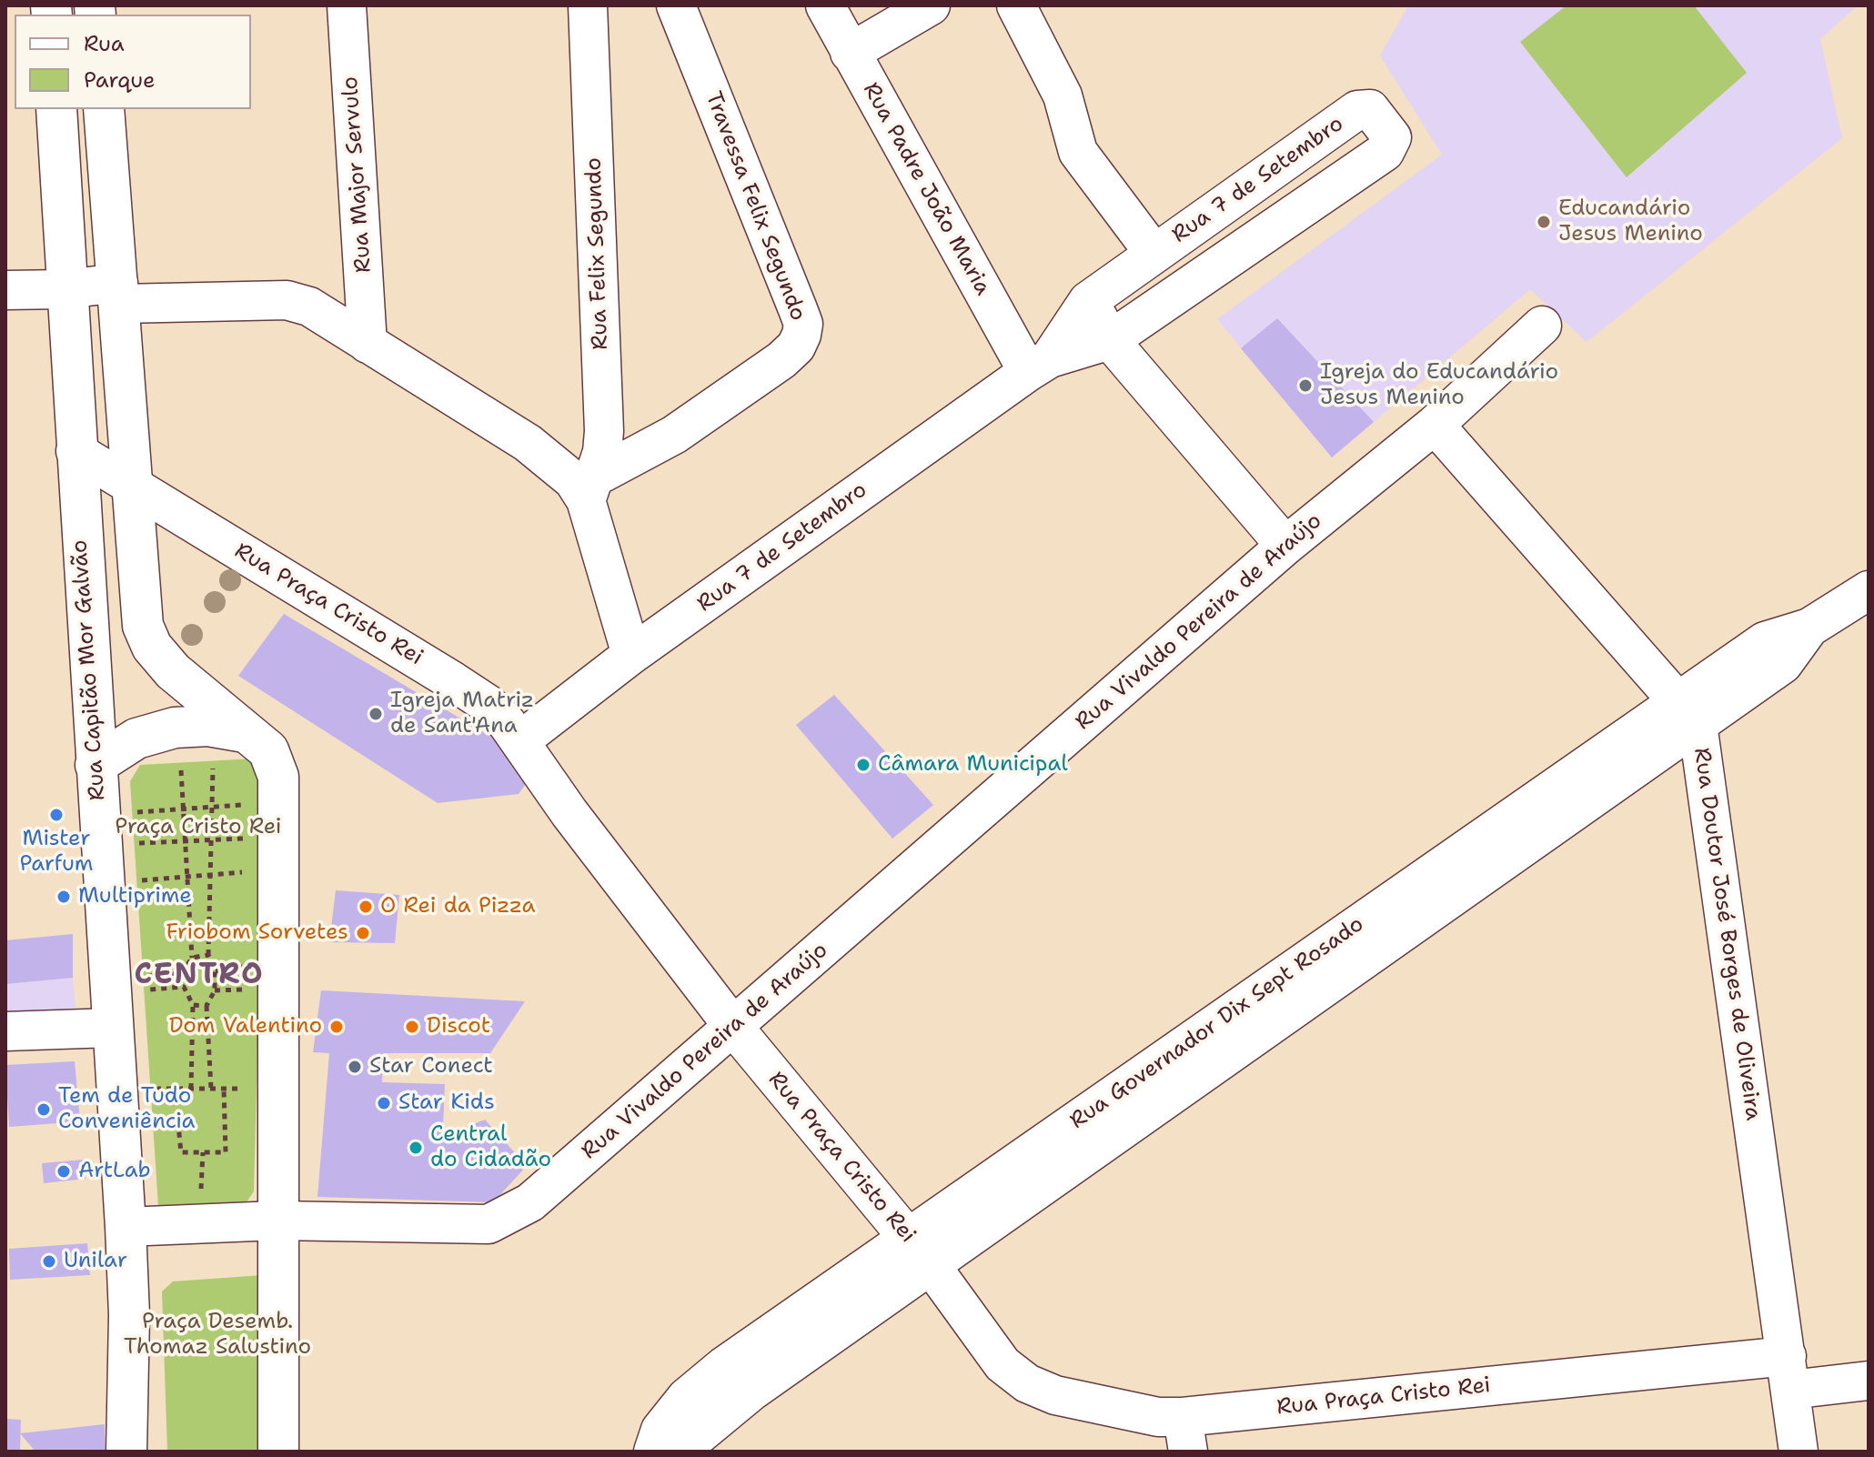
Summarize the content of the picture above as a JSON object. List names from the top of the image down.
{
  "streets": {
    "street": [
      "Rua Major Servulo",
      "Rua 7 de Setembro",
      "Rua Padre João Maria",
      "Travessa Felix Segundo",
      "Rua Felix Segundo",
      "Rua Praça Cristo Rei",
      "Rua Vivaldo Pereira de Araújo",
      "Rua Capitão Mor Galvão",
      "Rua Doutor José Borges de Oliveira",
      "Rua Governador Dix Sept Rosado"
    ]
  },
  "crossings": [
    ["Rua 7 de Setembro", "Rua Padre João Maria"],
    ["Rua 7 de Setembro", "Rua Praça Cristo Rei"],
    ["Travessa Felix Segundo", "Rua Felix Segundo"],
    ["Rua Praça Cristo Rei", "Rua Vivaldo Pereira de Araújo"],
    ["Rua Praça Cristo Rei", "Rua Capitão Mor Galvão"],
    ["Rua Praça Cristo Rei", "Rua Doutor José Borges de Oliveira"],
    ["Rua Praça Cristo Rei", "Rua Governador Dix Sept Rosado"],
    ["Rua Vivaldo Pereira de Araújo", "Rua Capitão Mor Galvão"],
    ["Rua Doutor José Borges de Oliveira", "Rua Governador Dix Sept Rosado"]
  ],
  "districts": ["CENTRO"],
  "parks": ["Praça Cristo Rei", "Praça Desemb. Thomaz Salustino"],
  "places": [
    "Educandário Jesus Menino",
    "Igreja do Educandário Jesus Menino",
    "Igreja Matriz de Sant'Ana",
    "Câmara Municipal",
    "Mister Parfum",
    "Multiprime",
    "O Rei da Pizza",
    "Friobom Sorvetes",
    "Dom Valentino",
    "Discot",
    "Star Conect",
    "Star Kids",
    "Tem de Tudo Conveniência",
    "Central do Cidadão",
    "ArtLab",
    "Unilar"
  ],
  "legend": ["Rua", "Parque"]
}
